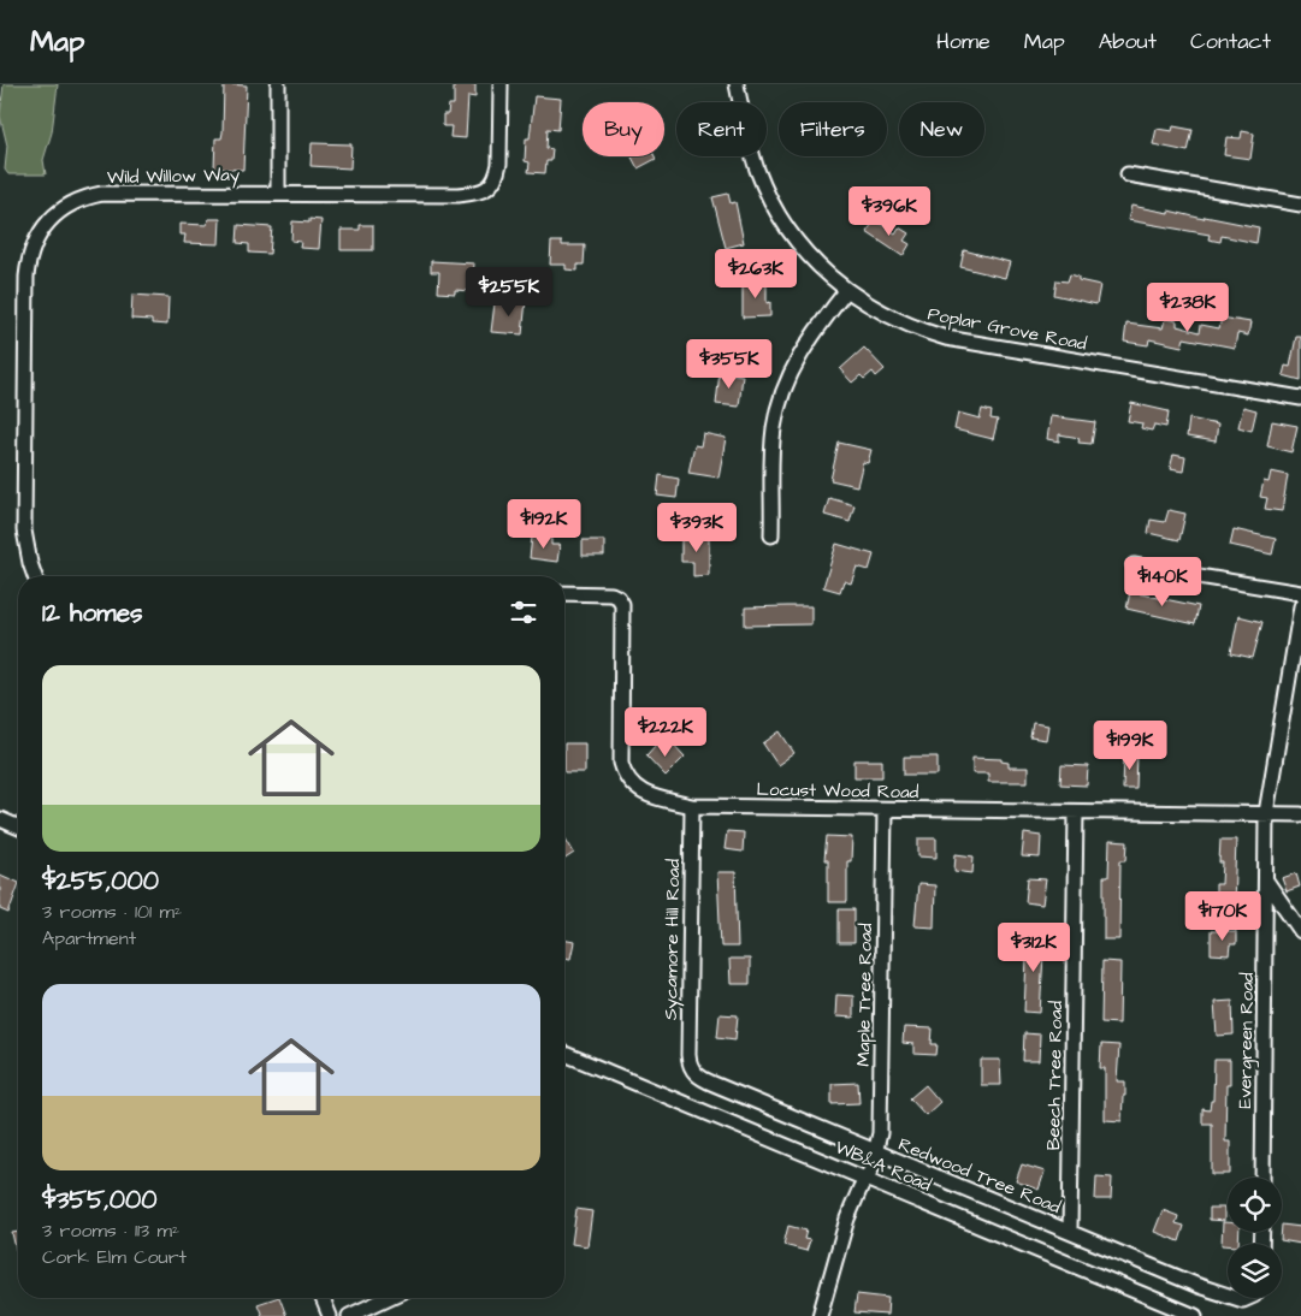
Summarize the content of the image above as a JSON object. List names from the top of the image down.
{
  "streets": {
    "street": [
      "Wild Willow Way",
      "Poplar Grove Road",
      "Locust Wood Road",
      "Sycamore Hill Road",
      "Maple Tree Road",
      "Evergreen Road",
      "Beech Tree Road",
      "WB&A Road",
      "Redwood Tree Road"
    ]
  },
  "crossings": [
    ["Locust Wood Road", "Sycamore Hill Road"],
    ["Locust Wood Road", "Maple Tree Road"],
    ["Locust Wood Road", "Evergreen Road"],
    ["Locust Wood Road", "Beech Tree Road"],
    ["Sycamore Hill Road", "Redwood Tree Road"],
    ["Maple Tree Road", "WB&A Road"],
    ["Maple Tree Road", "Redwood Tree Road"],
    ["Beech Tree Road", "Redwood Tree Road"]
  ],
  "page": {
    "header": "Map",
    "nav": [
      "Home",
      "Map",
      "About",
      "Contact"
    ],
    "chip": [
      "Buy",
      "Rent",
      "Filters",
      "New"
    ],
    "price": [
      "$396K",
      "$263K",
      "$255K",
      "$238K",
      "$355K",
      "$192K",
      "$393K",
      "$140K",
      "$222K",
      "$199K",
      "$170K",
      "$312K"
    ],
    "heading": "12 homes",
    "list": [
      {
        "name": "$255,000",
        "note": "3 rooms · 101 m² · Apartment"
      },
      {
        "name": "$355,000",
        "note": "3 rooms · 113 m² · Cork Elm Court"
      }
    ]
  }
}
